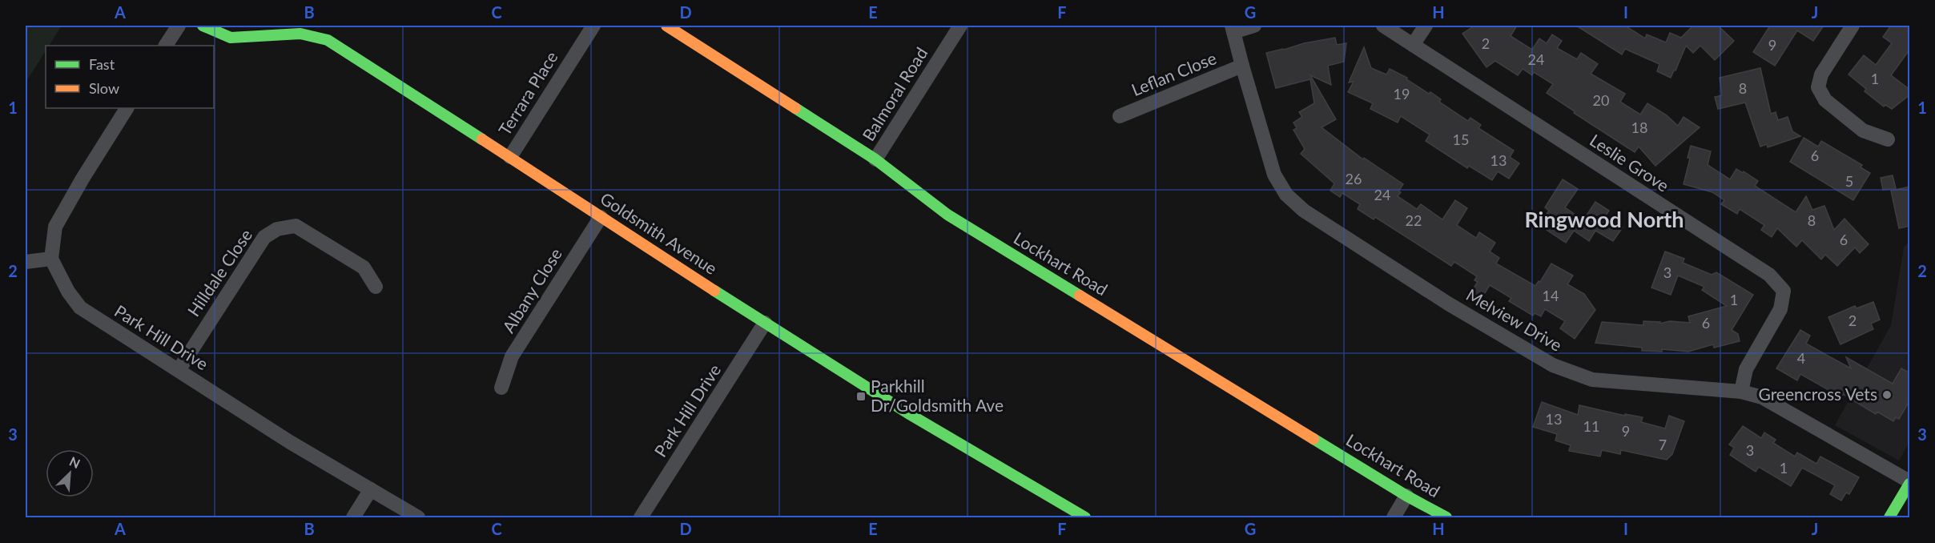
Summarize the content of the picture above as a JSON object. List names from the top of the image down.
{
  "streets": {
    "street": [
      "Leflan Close",
      "Terrara Place",
      "Balmoral Road",
      "Leslie Grove",
      "Goldsmith Avenue",
      "Lockhart Road",
      "Hilldale Close",
      "Albany Close",
      "Melview Drive",
      "Park Hill Drive"
    ]
  },
  "crossings": [
    ["Leflan Close", "Melview Drive"],
    ["Terrara Place", "Goldsmith Avenue"],
    ["Balmoral Road", "Lockhart Road"],
    ["Leslie Grove", "Melview Drive"],
    ["Goldsmith Avenue", "Albany Close"],
    ["Goldsmith Avenue", "Park Hill Drive"],
    ["Hilldale Close", "Park Hill Drive"]
  ],
  "districts": ["Ringwood North"],
  "places": {
    "other": ["Greencross Vets"],
    "transit": ["Parkhill Dr/Goldsmith Ave"]
  },
  "house_numbers": [
    "2",
    "9",
    "24",
    "1",
    "8",
    "19",
    "20",
    "18",
    "15",
    "6",
    "13",
    "26",
    "5",
    "24",
    "22",
    "8",
    "6",
    "3",
    "14",
    "1",
    "2",
    "6",
    "4",
    "13",
    "11",
    "9",
    "7",
    "3",
    "1"
  ],
  "legend": ["Fast", "Slow"],
  "north": "top right",
  "grid": {
    "columns": [
      "A",
      "B",
      "C",
      "D",
      "E",
      "F",
      "G",
      "H",
      "I",
      "J"
    ],
    "rows": ["1", "2", "3"]
  }
}
